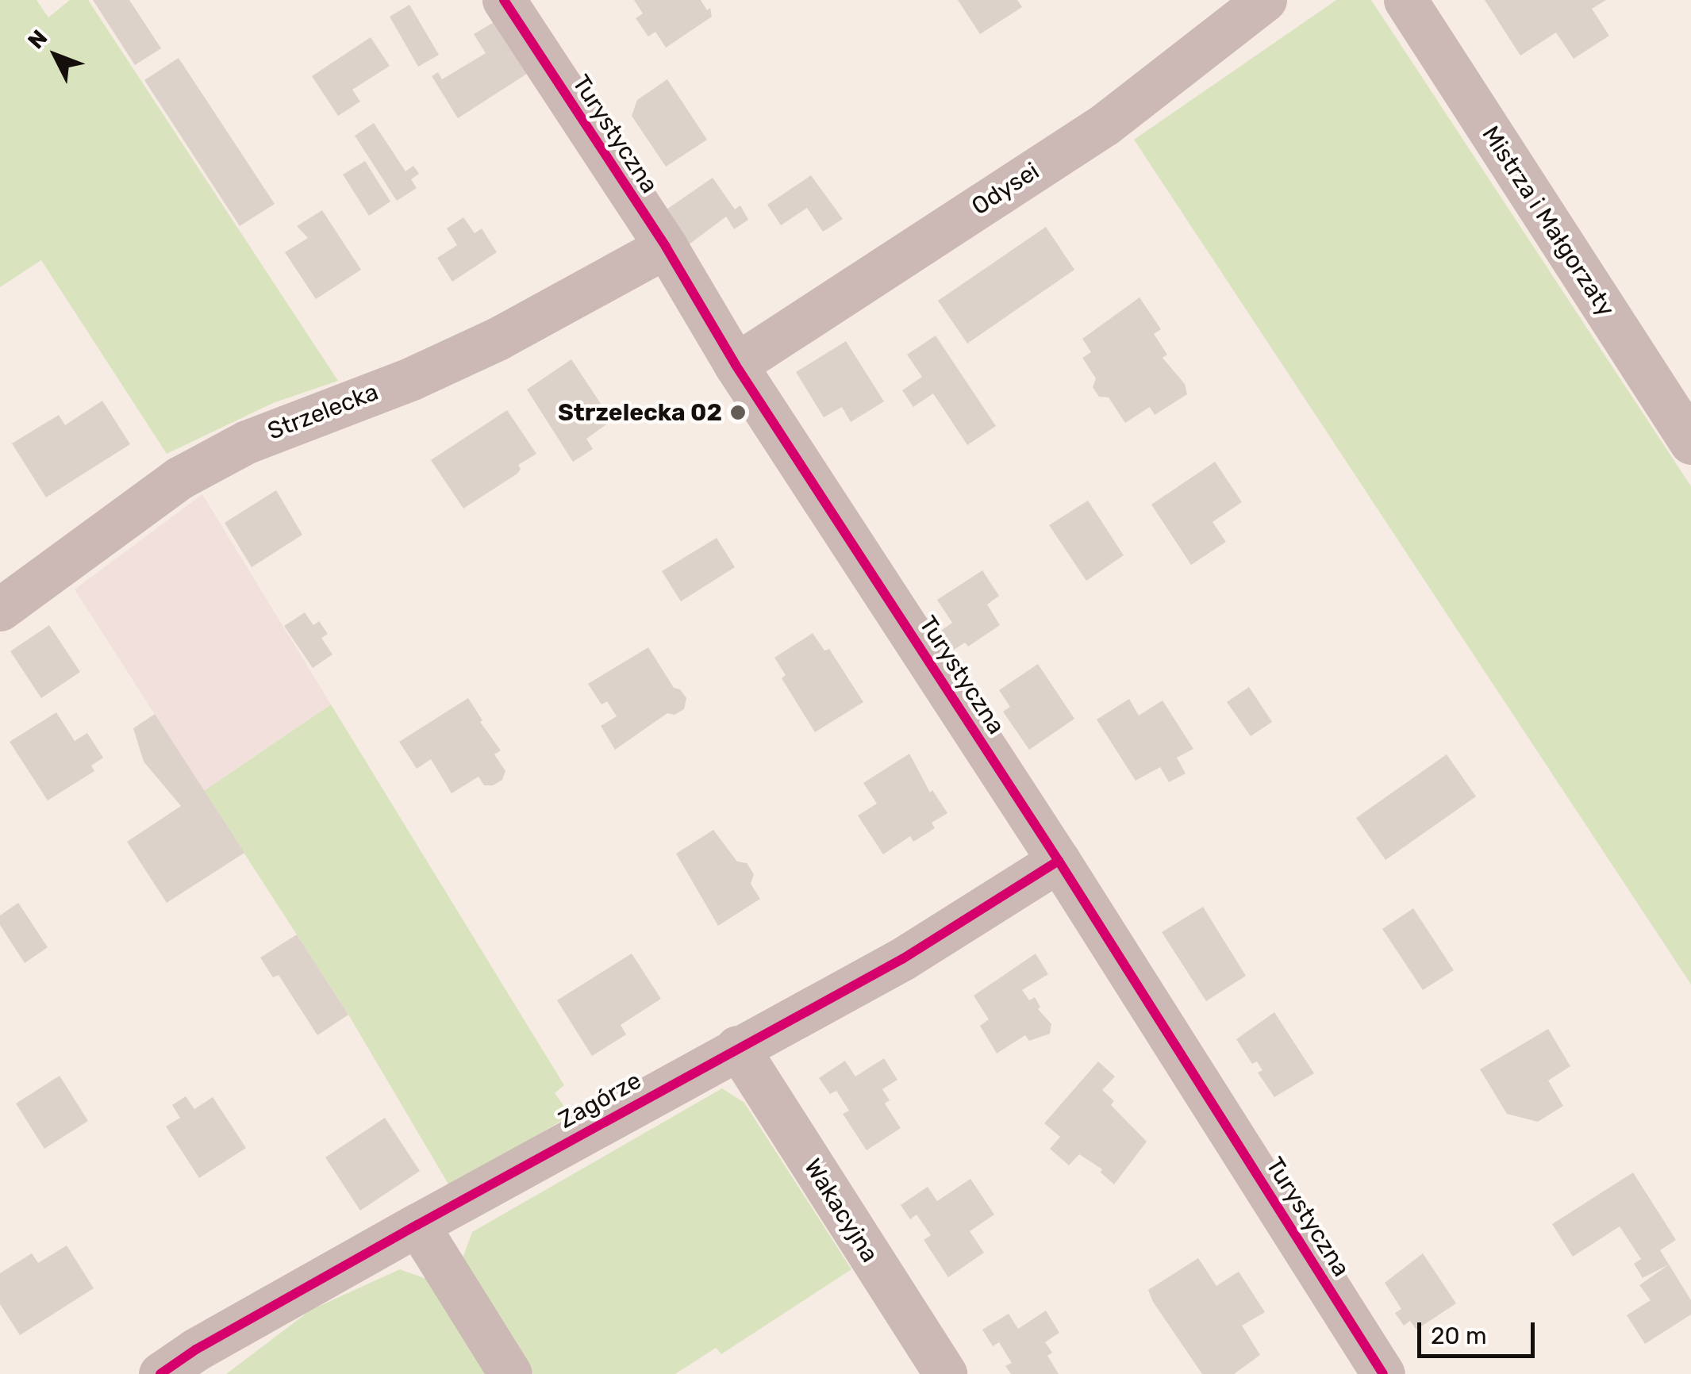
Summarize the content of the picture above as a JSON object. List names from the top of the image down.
{
  "streets": {
    "street": [
      "Turystyczna",
      "Odysei",
      "Mistrza i Małgorzaty",
      "Strzelecka",
      "Zagórze",
      "Wakacyjna"
    ]
  },
  "crossings": [
    ["Turystyczna", "Odysei"],
    ["Turystyczna", "Strzelecka"],
    ["Turystyczna", "Zagórze"],
    ["Zagórze", "Wakacyjna"]
  ],
  "places": ["Strzelecka 02"],
  "scale_bar": "20 m",
  "north": "top left"
}
